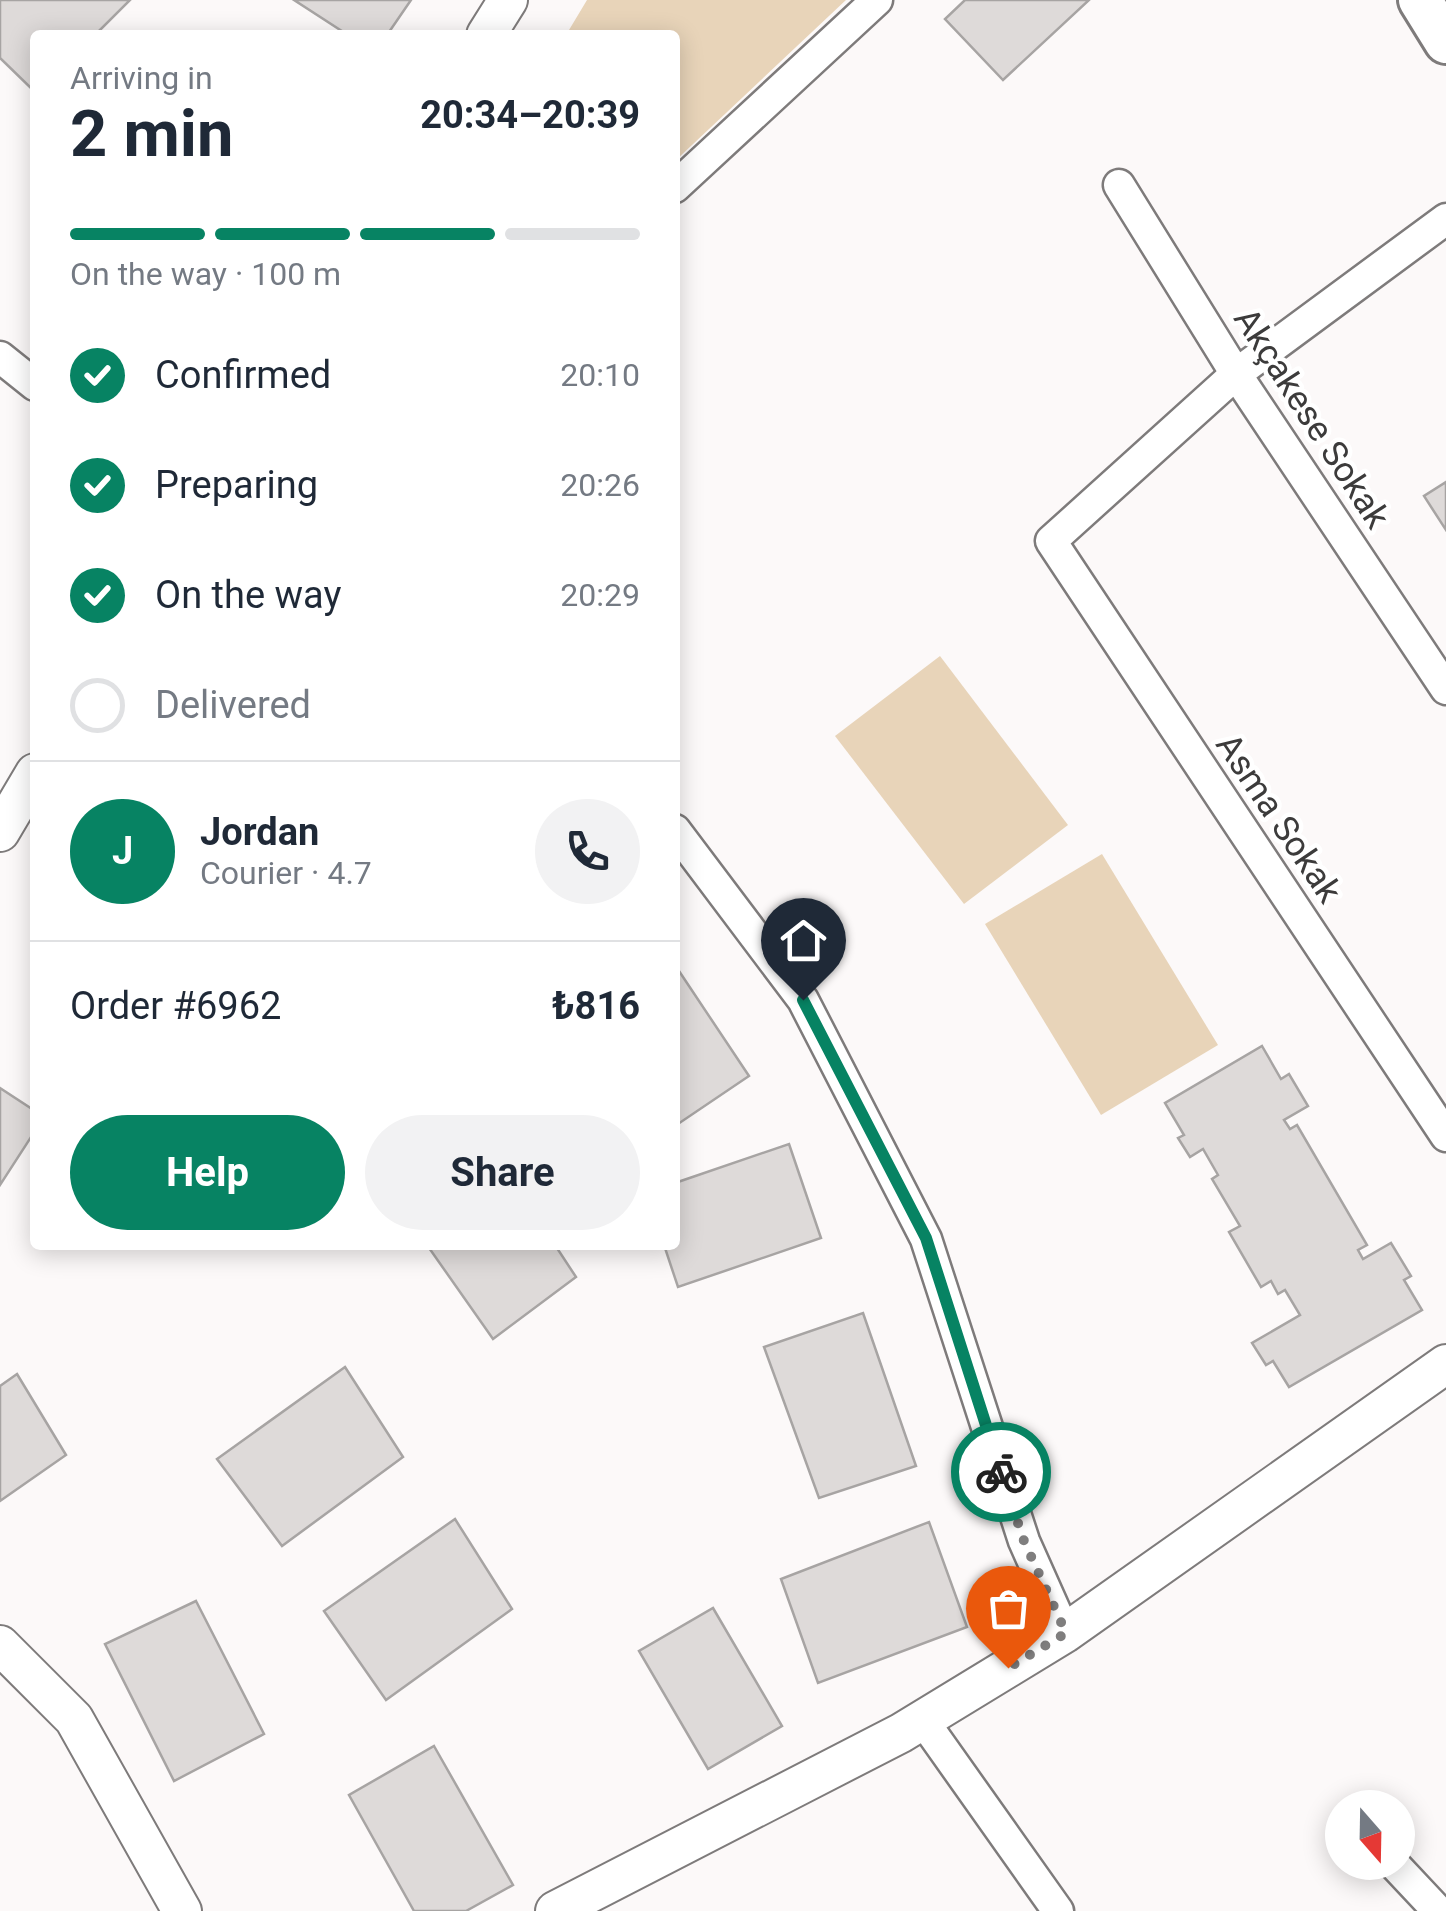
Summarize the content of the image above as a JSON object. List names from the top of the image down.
{
  "streets": {
    "street": ["Akçakese Sokak", "Asma Sokak"]
  },
  "crossings": [
    ["Akçakese Sokak", "Asma Sokak"]
  ],
  "north": "bottom",
  "page": {
    "heading": ["2 min", "Arriving in", "20:34–20:39"],
    "panel": [
      "Jordan",
      "Courier · 4.7",
      "Order #6962",
      "₺816"
    ],
    "bar": "On the way · 100 m",
    "list": [
      ["Confirmed", "20:10"],
      ["Preparing", "20:26"],
      ["On the way", "20:29"],
      "Delivered"
    ],
    "round": "J",
    "buttons": ["Help", "Share"]
  }
}
